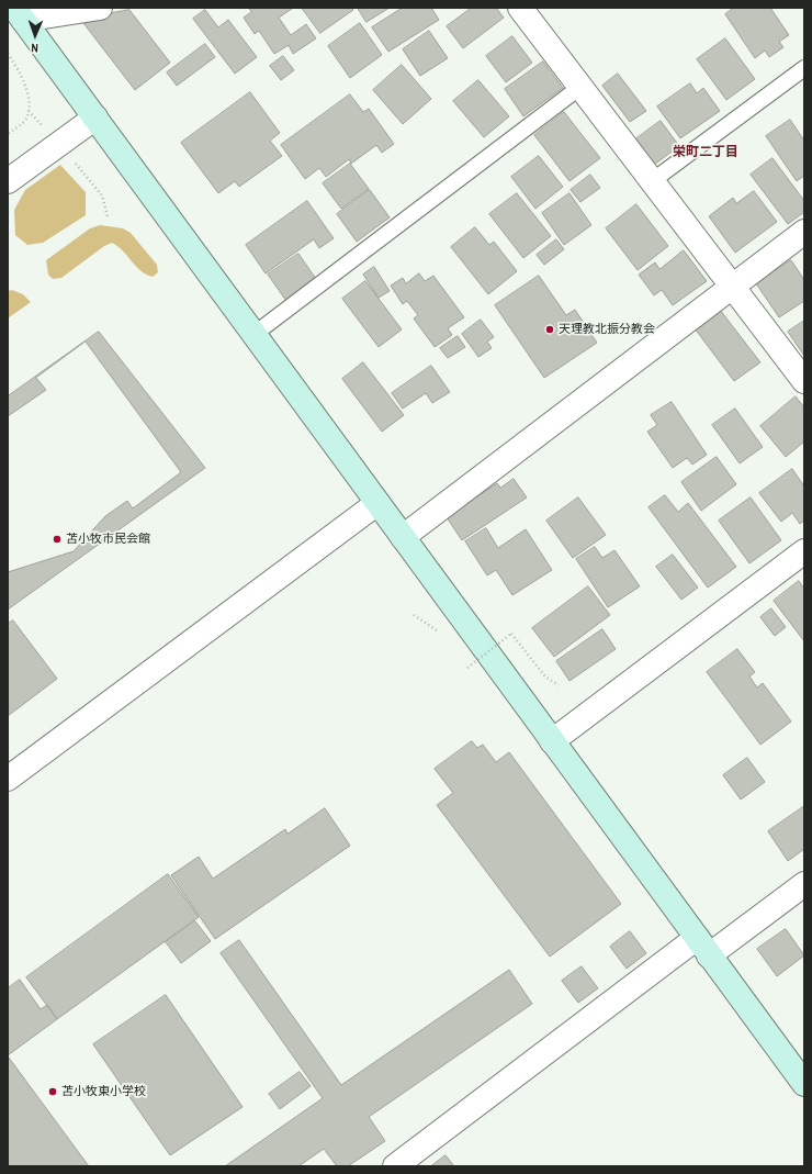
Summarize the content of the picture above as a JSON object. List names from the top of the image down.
{
  "districts": ["栄町二丁目"],
  "places": ["天理教北振分教会", "苫小牧市民会館", "苫小牧東小学校"],
  "north": "bottom"
}
